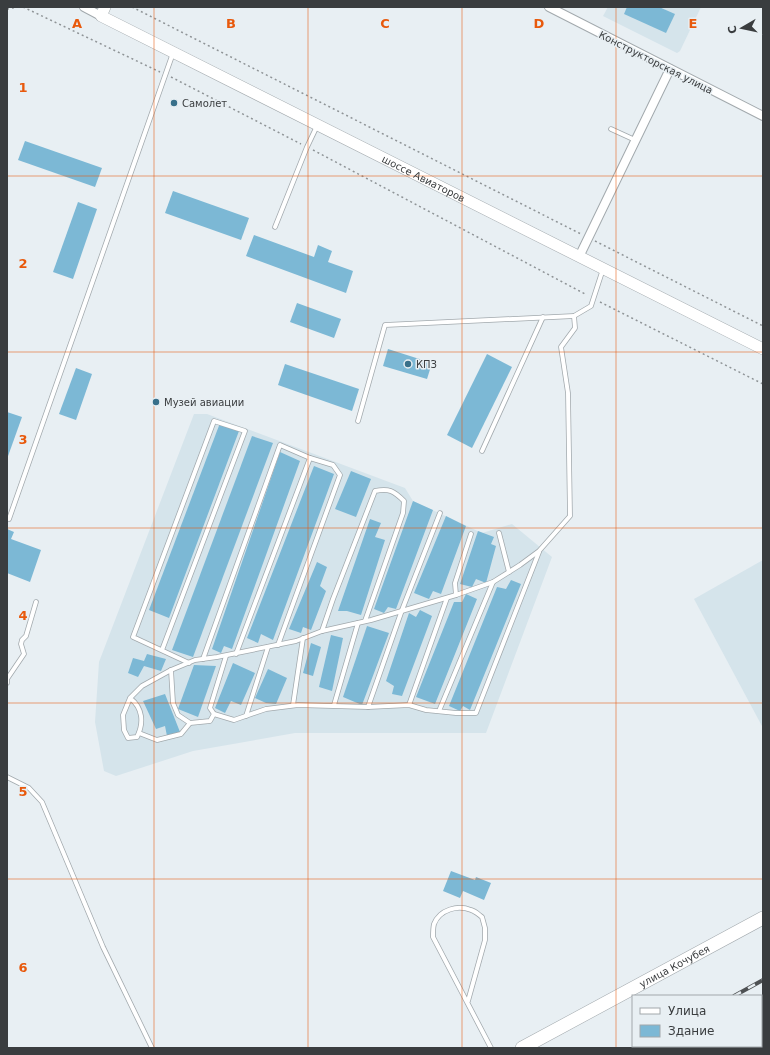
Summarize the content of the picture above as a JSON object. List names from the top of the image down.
{
  "streets": {
    "main road": ["улица Кочубея"],
    "street": ["Конструкторская улица", "шоссе Авиаторов"]
  },
  "places": ["Самолет", "КПЗ", "Музей авиации"],
  "legend": ["Улица", "Здание"],
  "north": "left",
  "grid": {
    "columns": [
      "A",
      "B",
      "C",
      "D",
      "E"
    ],
    "rows": [
      "1",
      "2",
      "3",
      "4",
      "5",
      "6"
    ]
  }
}
